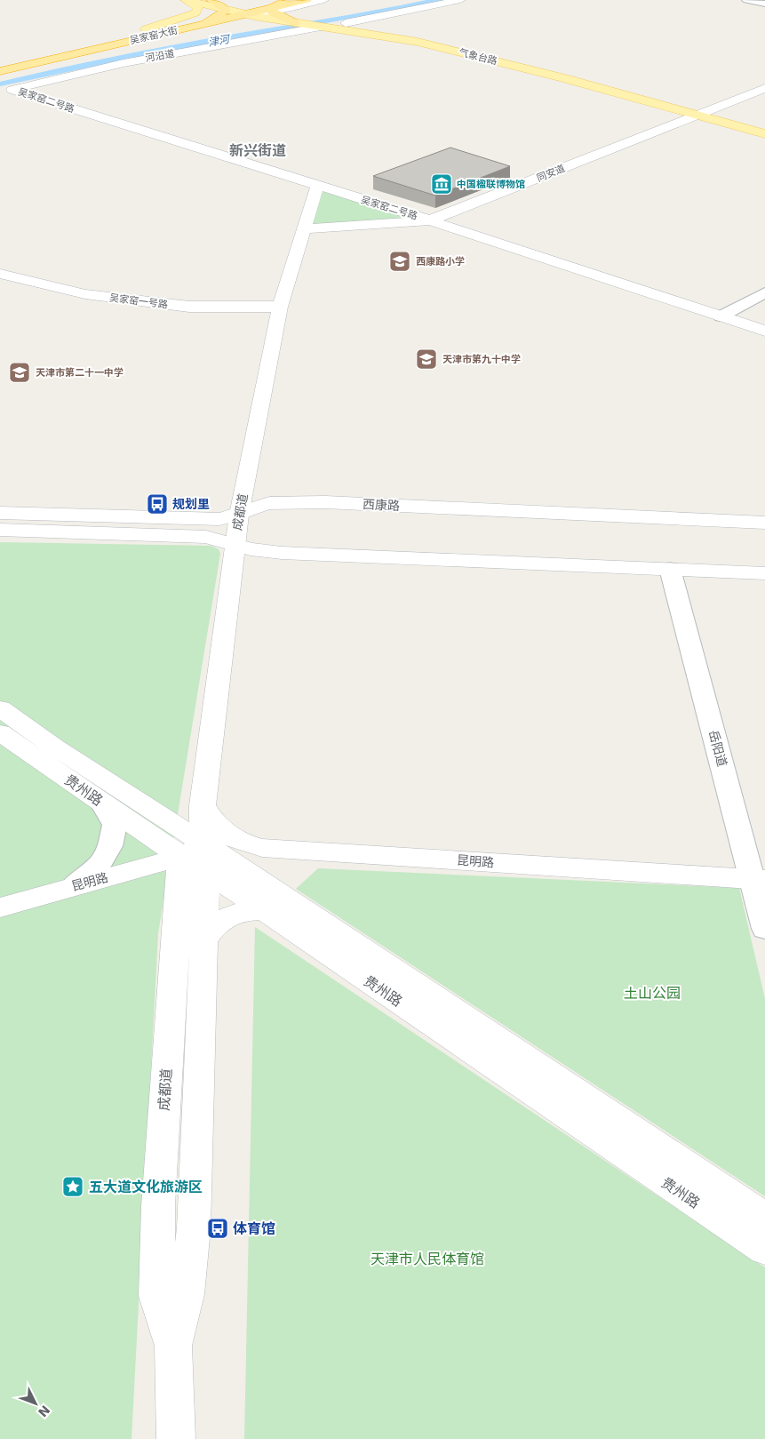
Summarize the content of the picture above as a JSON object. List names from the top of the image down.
{
  "streets": {
    "highway": ["吴家窑大街"],
    "main road": ["气象台路"],
    "street": [
      "河沿道",
      "吴家窑二号路",
      "同安道",
      "吴家窑一号路",
      "西康路",
      "成都道",
      "岳阳道",
      "贵州路",
      "昆明路"
    ]
  },
  "crossings": [
    ["吴家窑大街", "气象台路"],
    ["河沿道", "气象台路"],
    ["河沿道", "吴家窑二号路"],
    ["气象台路", "同安道"],
    ["吴家窑二号路", "同安道"],
    ["吴家窑二号路", "成都道"],
    ["同安道", "成都道"],
    ["吴家窑一号路", "成都道"],
    ["西康路", "成都道"],
    ["成都道", "贵州路"],
    ["成都道", "昆明路"],
    ["岳阳道", "昆明路"],
    ["贵州路", "昆明路"]
  ],
  "districts": ["新兴街道"],
  "water": ["津河"],
  "parks": ["土山公园", "天津市人民体育馆"],
  "places": {
    "museum": ["中国楹联博物馆"],
    "school or university": ["西康路小学", "天津市第九十中学", "天津市第二十一中学"],
    "bus stop": ["规划里", "体育馆"],
    "place": ["五大道文化旅游区"]
  },
  "north": "bottom right"
}
